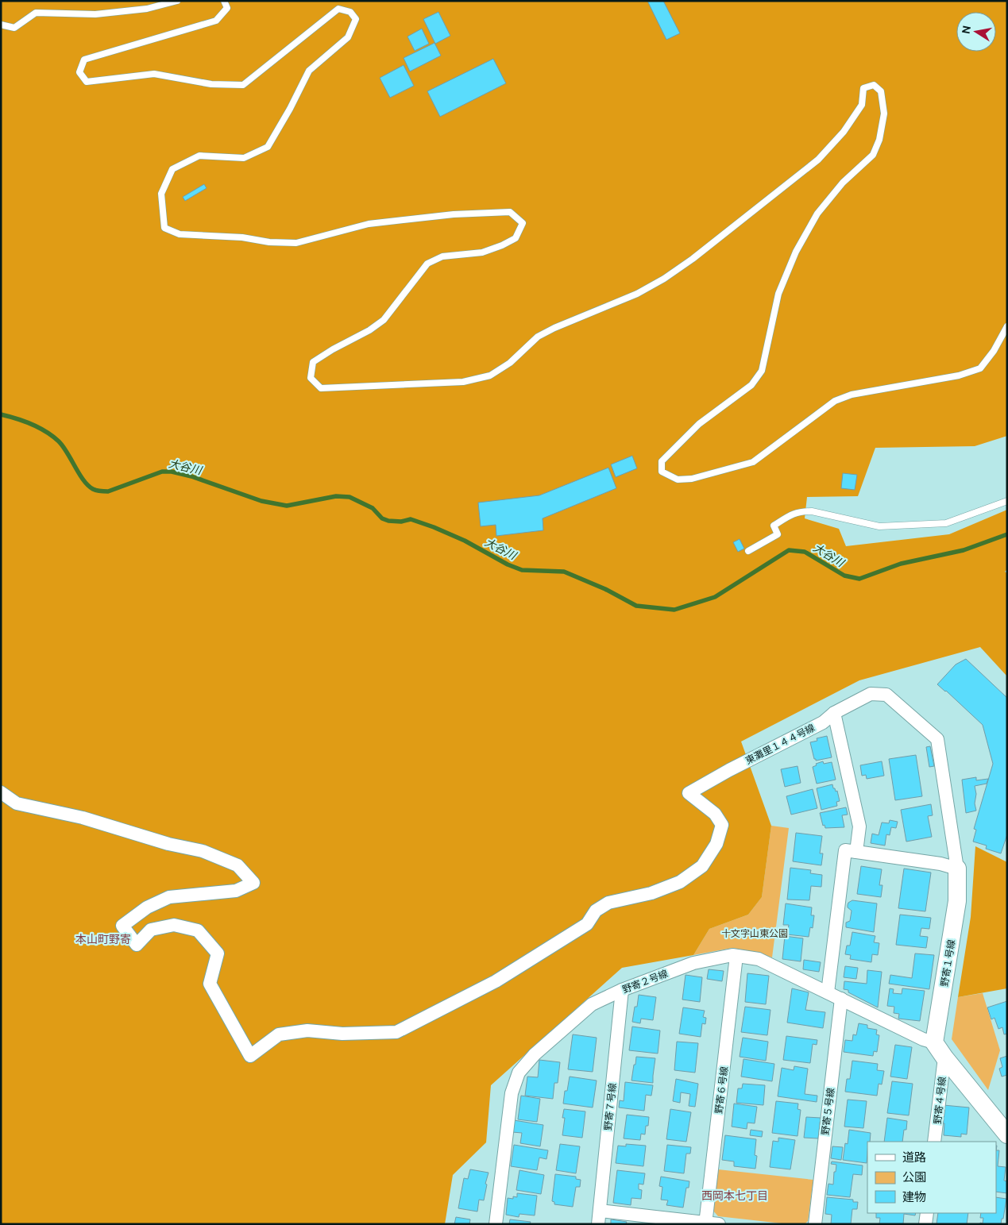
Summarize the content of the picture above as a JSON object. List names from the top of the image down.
{
  "streets": {
    "street": [
      "東灘里１４４号線",
      "野寄１号線",
      "野寄２号線",
      "野寄６号線",
      "野寄４号線",
      "野寄７号線",
      "野寄５号線"
    ]
  },
  "crossings": [
    ["東灘里１４４号線", "野寄１号線"],
    ["野寄１号線", "野寄２号線"],
    ["野寄２号線", "野寄６号線"],
    ["野寄２号線", "野寄７号線"],
    ["野寄２号線", "野寄５号線"]
  ],
  "districts": ["本山町野寄", "西岡本七丁目"],
  "water": ["大谷川"],
  "parks": ["十文字山東公園"],
  "legend": ["道路", "公園", "建物"],
  "north": "left"
}
